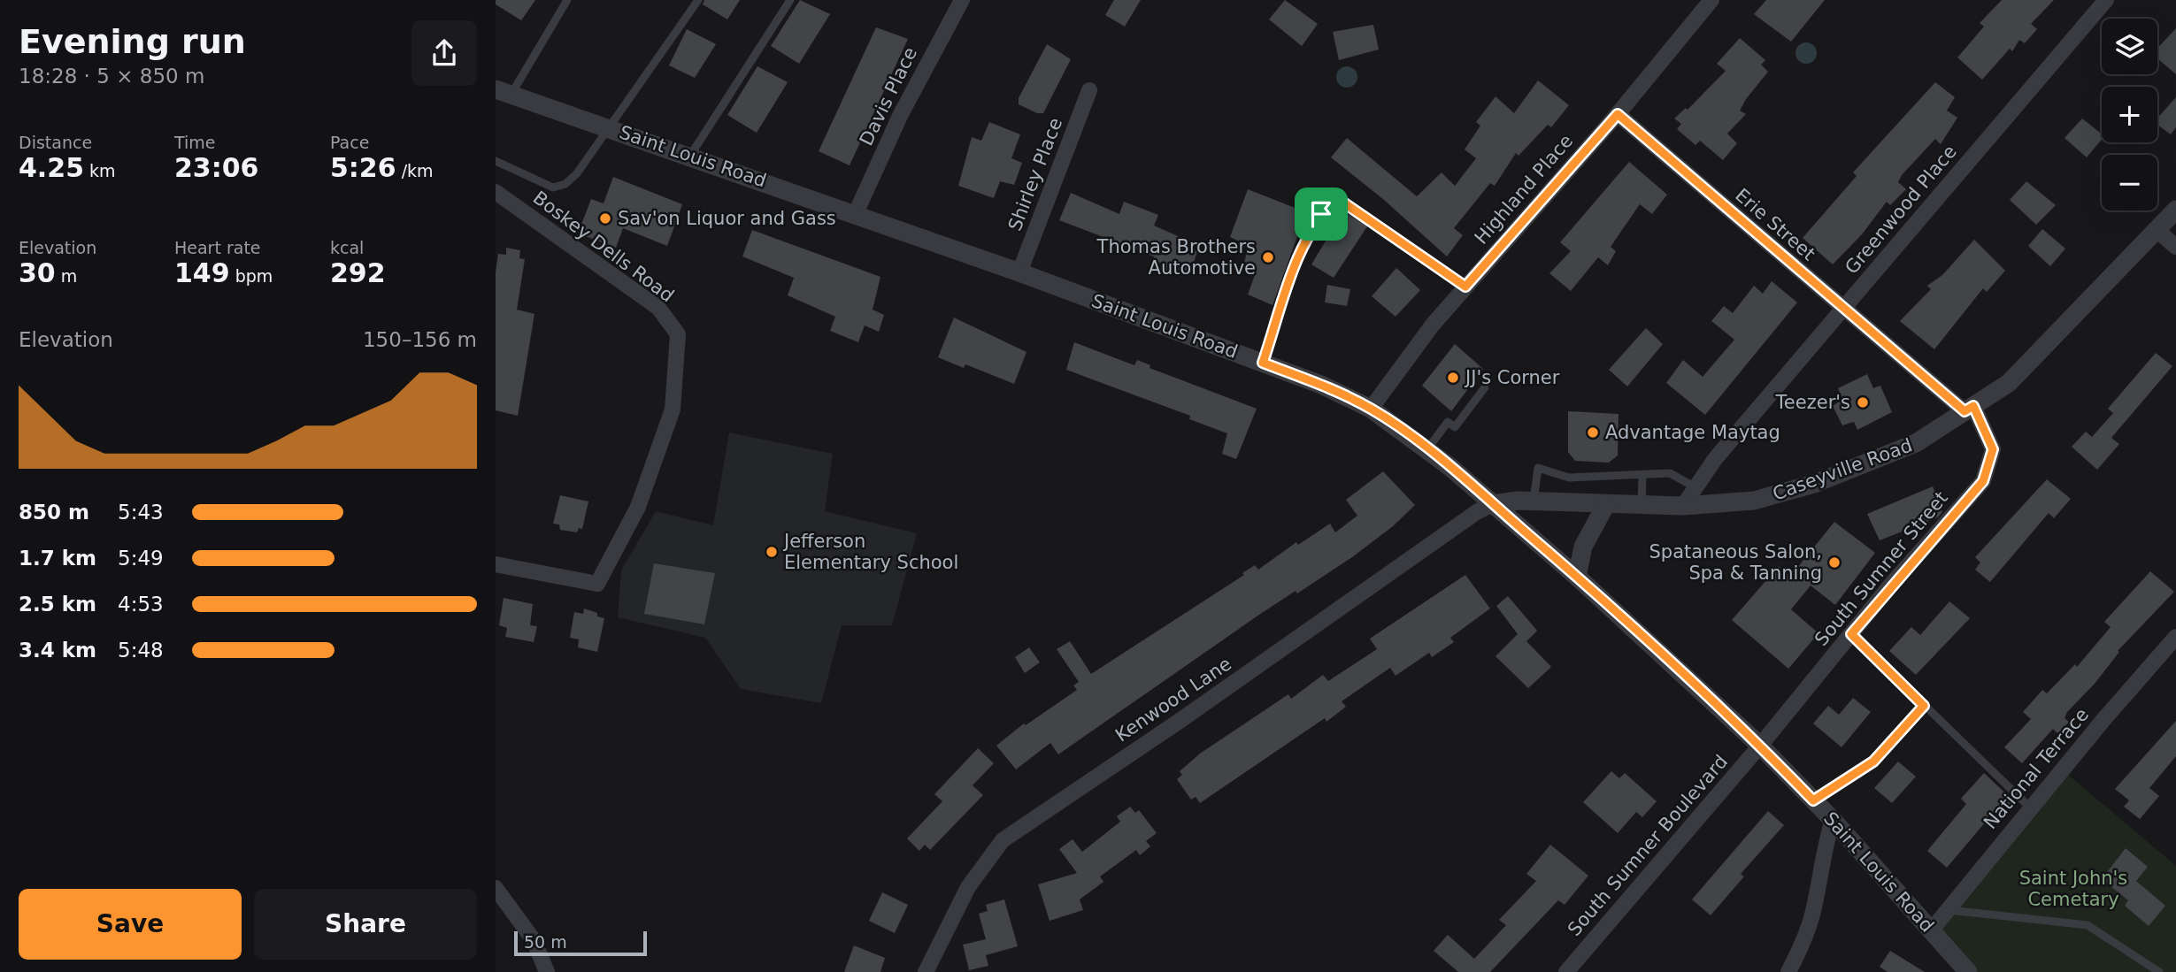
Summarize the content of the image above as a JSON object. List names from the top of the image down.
{
  "streets": {
    "street": [
      "Davis Place",
      "Saint Louis Road",
      "Shirley Place",
      "Highland Place",
      "Greenwood Place",
      "Erie Street",
      "Boskey Dells Road",
      "Caseyville Road",
      "South Sumner Street",
      "Kenwood Lane",
      "National Terrace",
      "South Sumner Boulevard"
    ]
  },
  "crossings": [
    ["Davis Place", "Saint Louis Road"],
    ["Saint Louis Road", "Shirley Place"],
    ["Saint Louis Road", "Highland Place"],
    ["Saint Louis Road", "Caseyville Road"],
    ["Saint Louis Road", "South Sumner Street"],
    ["Saint Louis Road", "Kenwood Lane"],
    ["Saint Louis Road", "National Terrace"],
    ["Saint Louis Road", "South Sumner Boulevard"],
    ["Highland Place", "Erie Street"],
    ["Greenwood Place", "Erie Street"],
    ["Greenwood Place", "Caseyville Road"],
    ["Erie Street", "Caseyville Road"],
    ["Erie Street", "South Sumner Street"],
    ["Caseyville Road", "South Sumner Street"],
    ["Caseyville Road", "Kenwood Lane"],
    ["South Sumner Street", "South Sumner Boulevard"]
  ],
  "parks": ["Saint John's Cemetary"],
  "places": [
    "Sav'on Liquor and Gass",
    "Thomas Brothers Automotive",
    "JJ's Corner",
    "Teezer's",
    "Advantage Maytag",
    "Jefferson Elementary School",
    "Spataneous Salon, Spa & Tanning"
  ],
  "scale_bar": "50 m",
  "page": {
    "heading": ["Evening run", "18:28 · 5 × 850 m"],
    "map_buttons": ["+", "−"],
    "stats": [
      ["Distance", "4.25 km"],
      ["Time", "23:06"],
      ["Pace", "5:26 /km"],
      ["Elevation", "30 m"],
      ["Heart rate", "149 bpm"],
      ["kcal", "292"]
    ],
    "chart": ["Elevation", "150–156 m"],
    "list": [
      {
        "name": "850 m",
        "note": "5:43"
      },
      {
        "name": "1.7 km",
        "note": "5:49"
      },
      {
        "name": "2.5 km",
        "note": "4:53"
      },
      {
        "name": "3.4 km",
        "note": "5:48"
      }
    ],
    "buttons": ["Save", "Share"],
    "scale": "50 m"
  }
}
